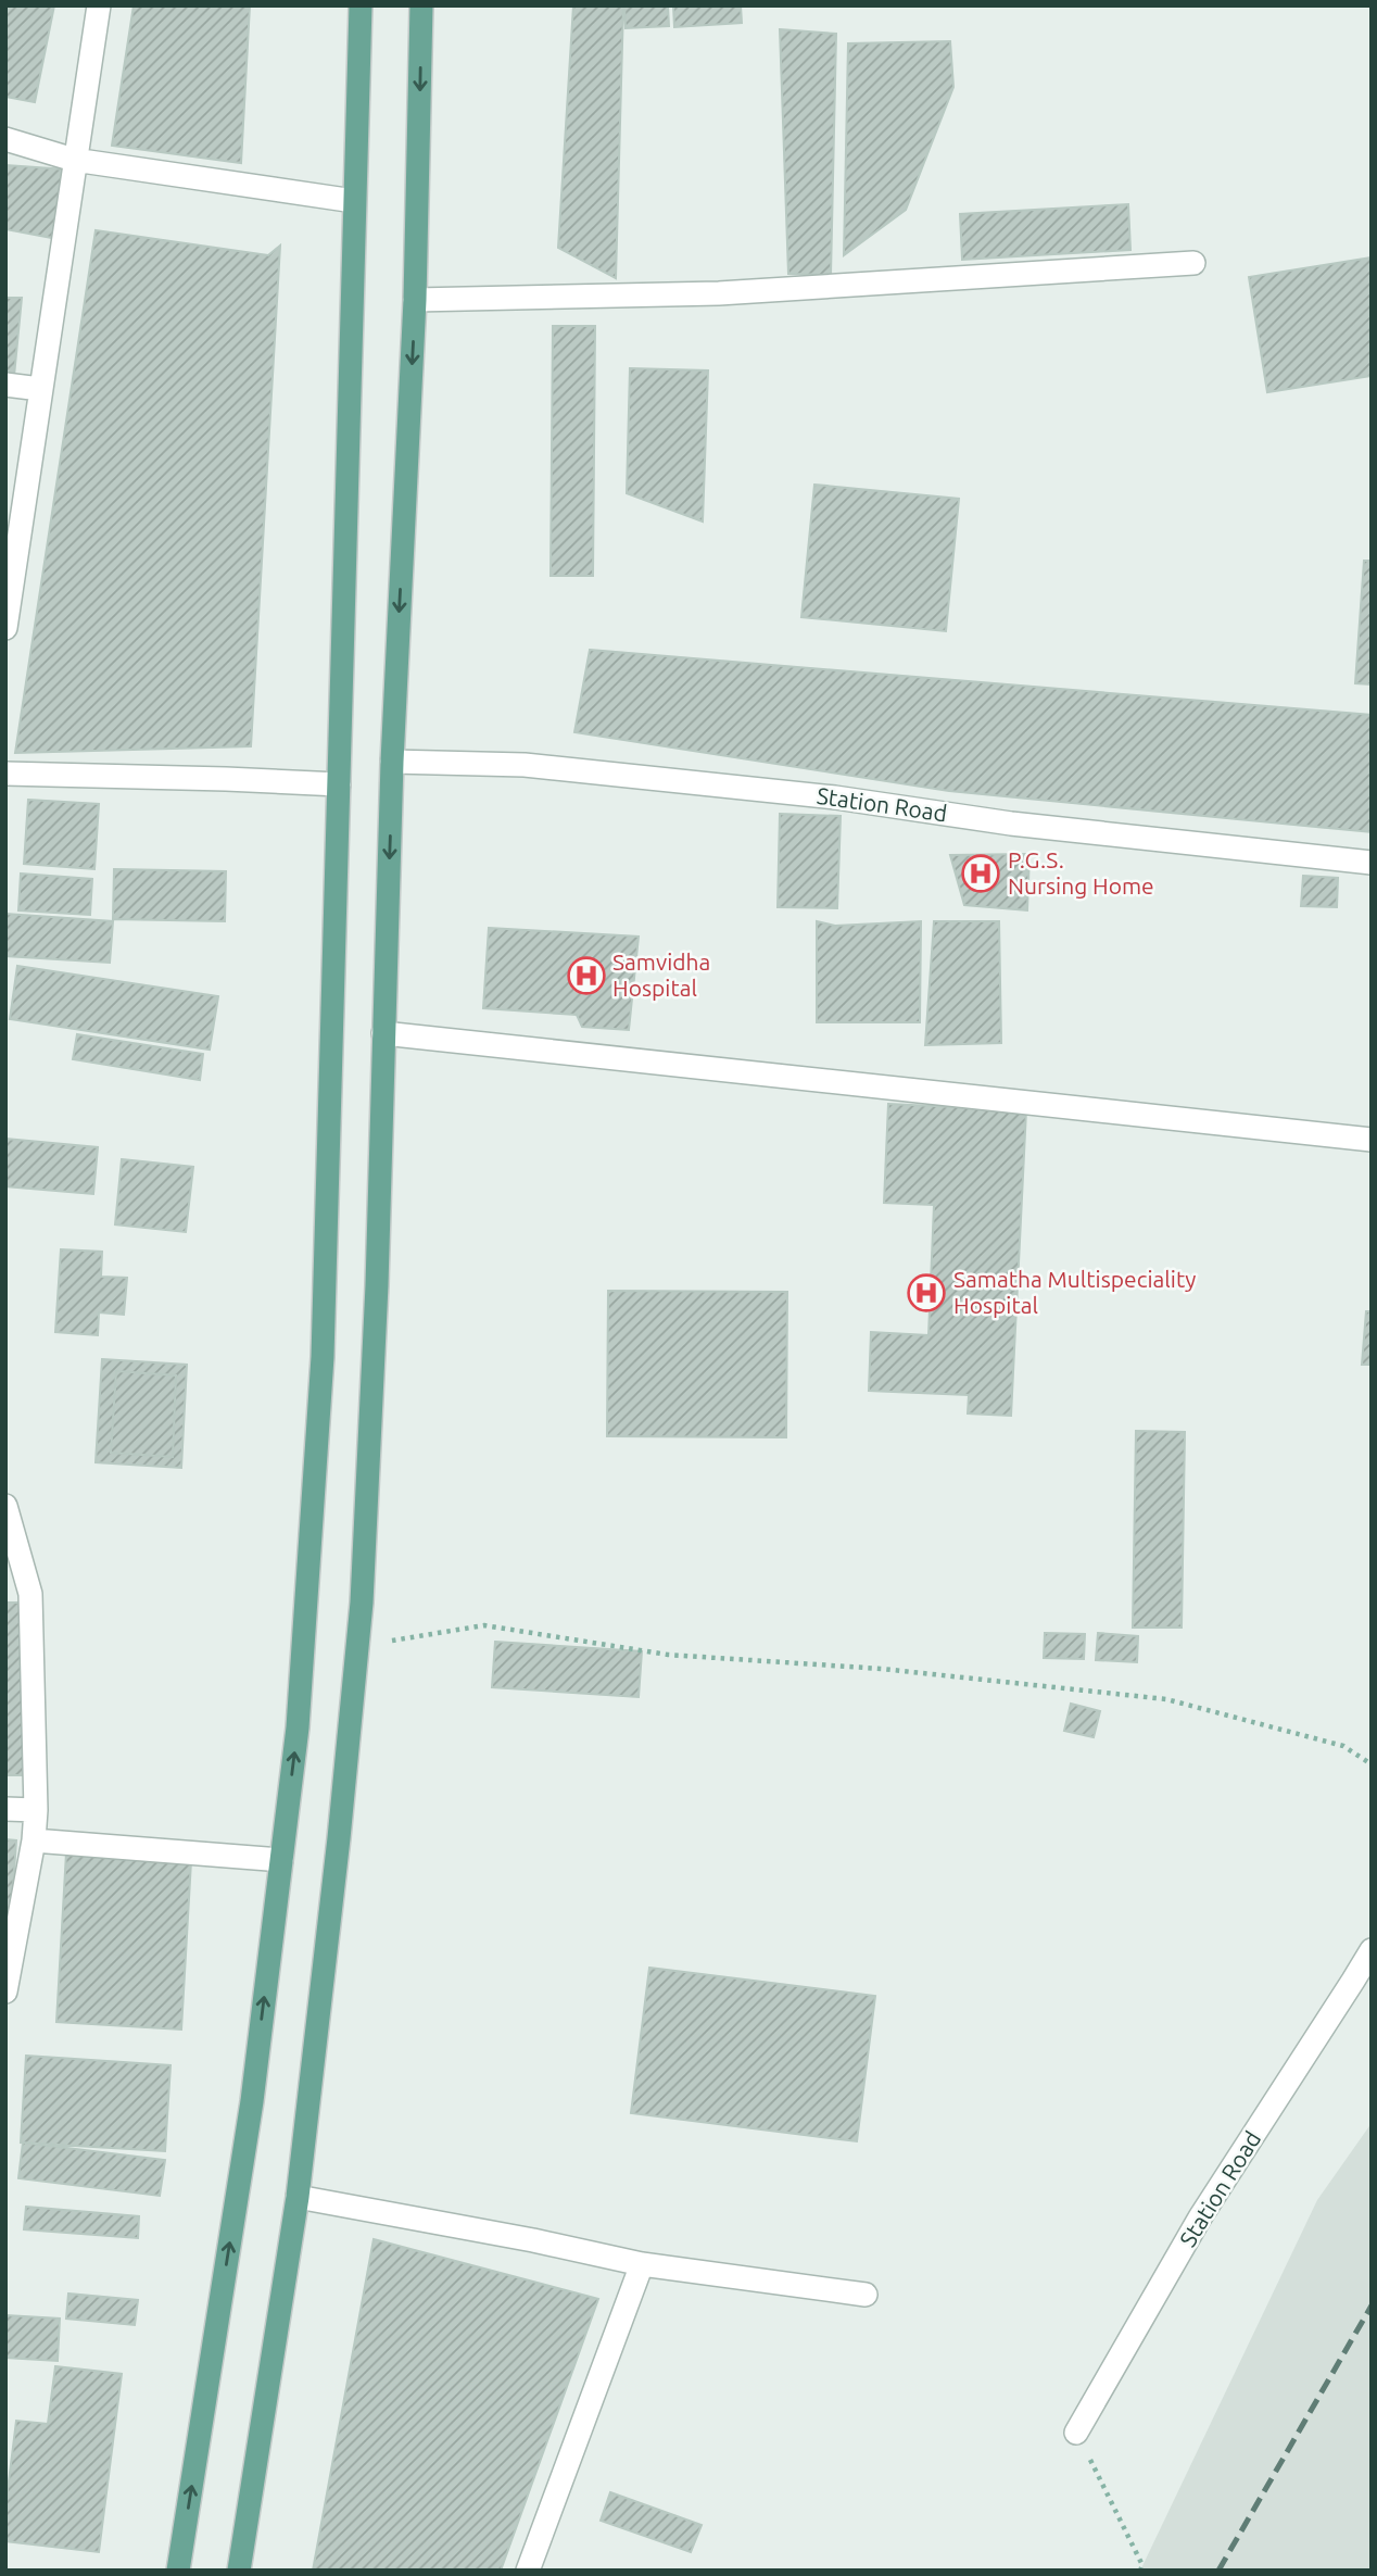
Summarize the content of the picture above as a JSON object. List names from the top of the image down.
{
  "streets": {
    "street": ["Station Road"]
  },
  "places": {
    "hospital": ["P.G.S. Nursing Home", "Samvidha Hospital", "Samatha Multispeciality Hospital"]
  }
}
